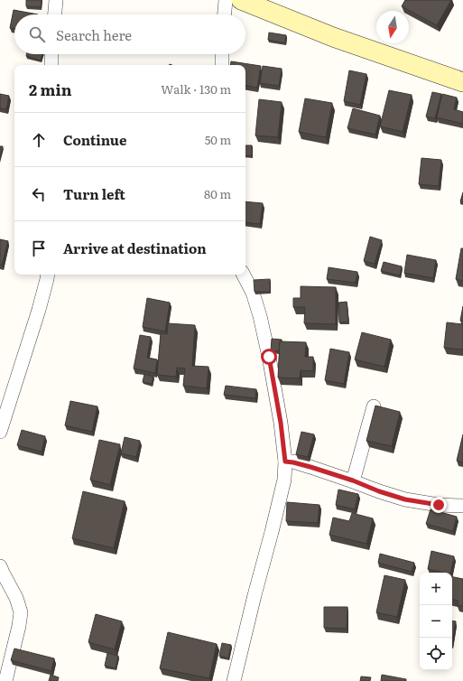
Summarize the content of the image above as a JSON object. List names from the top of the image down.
{
  "north": "bottom",
  "page": {
    "search": "Search here",
    "heading": ["2 min", "Walk · 130 m"],
    "list": [
      ["Continue", "50 m"],
      ["Turn left", "80 m"],
      "Arrive at destination"
    ],
    "map_buttons": ["+", "−"]
  }
}
